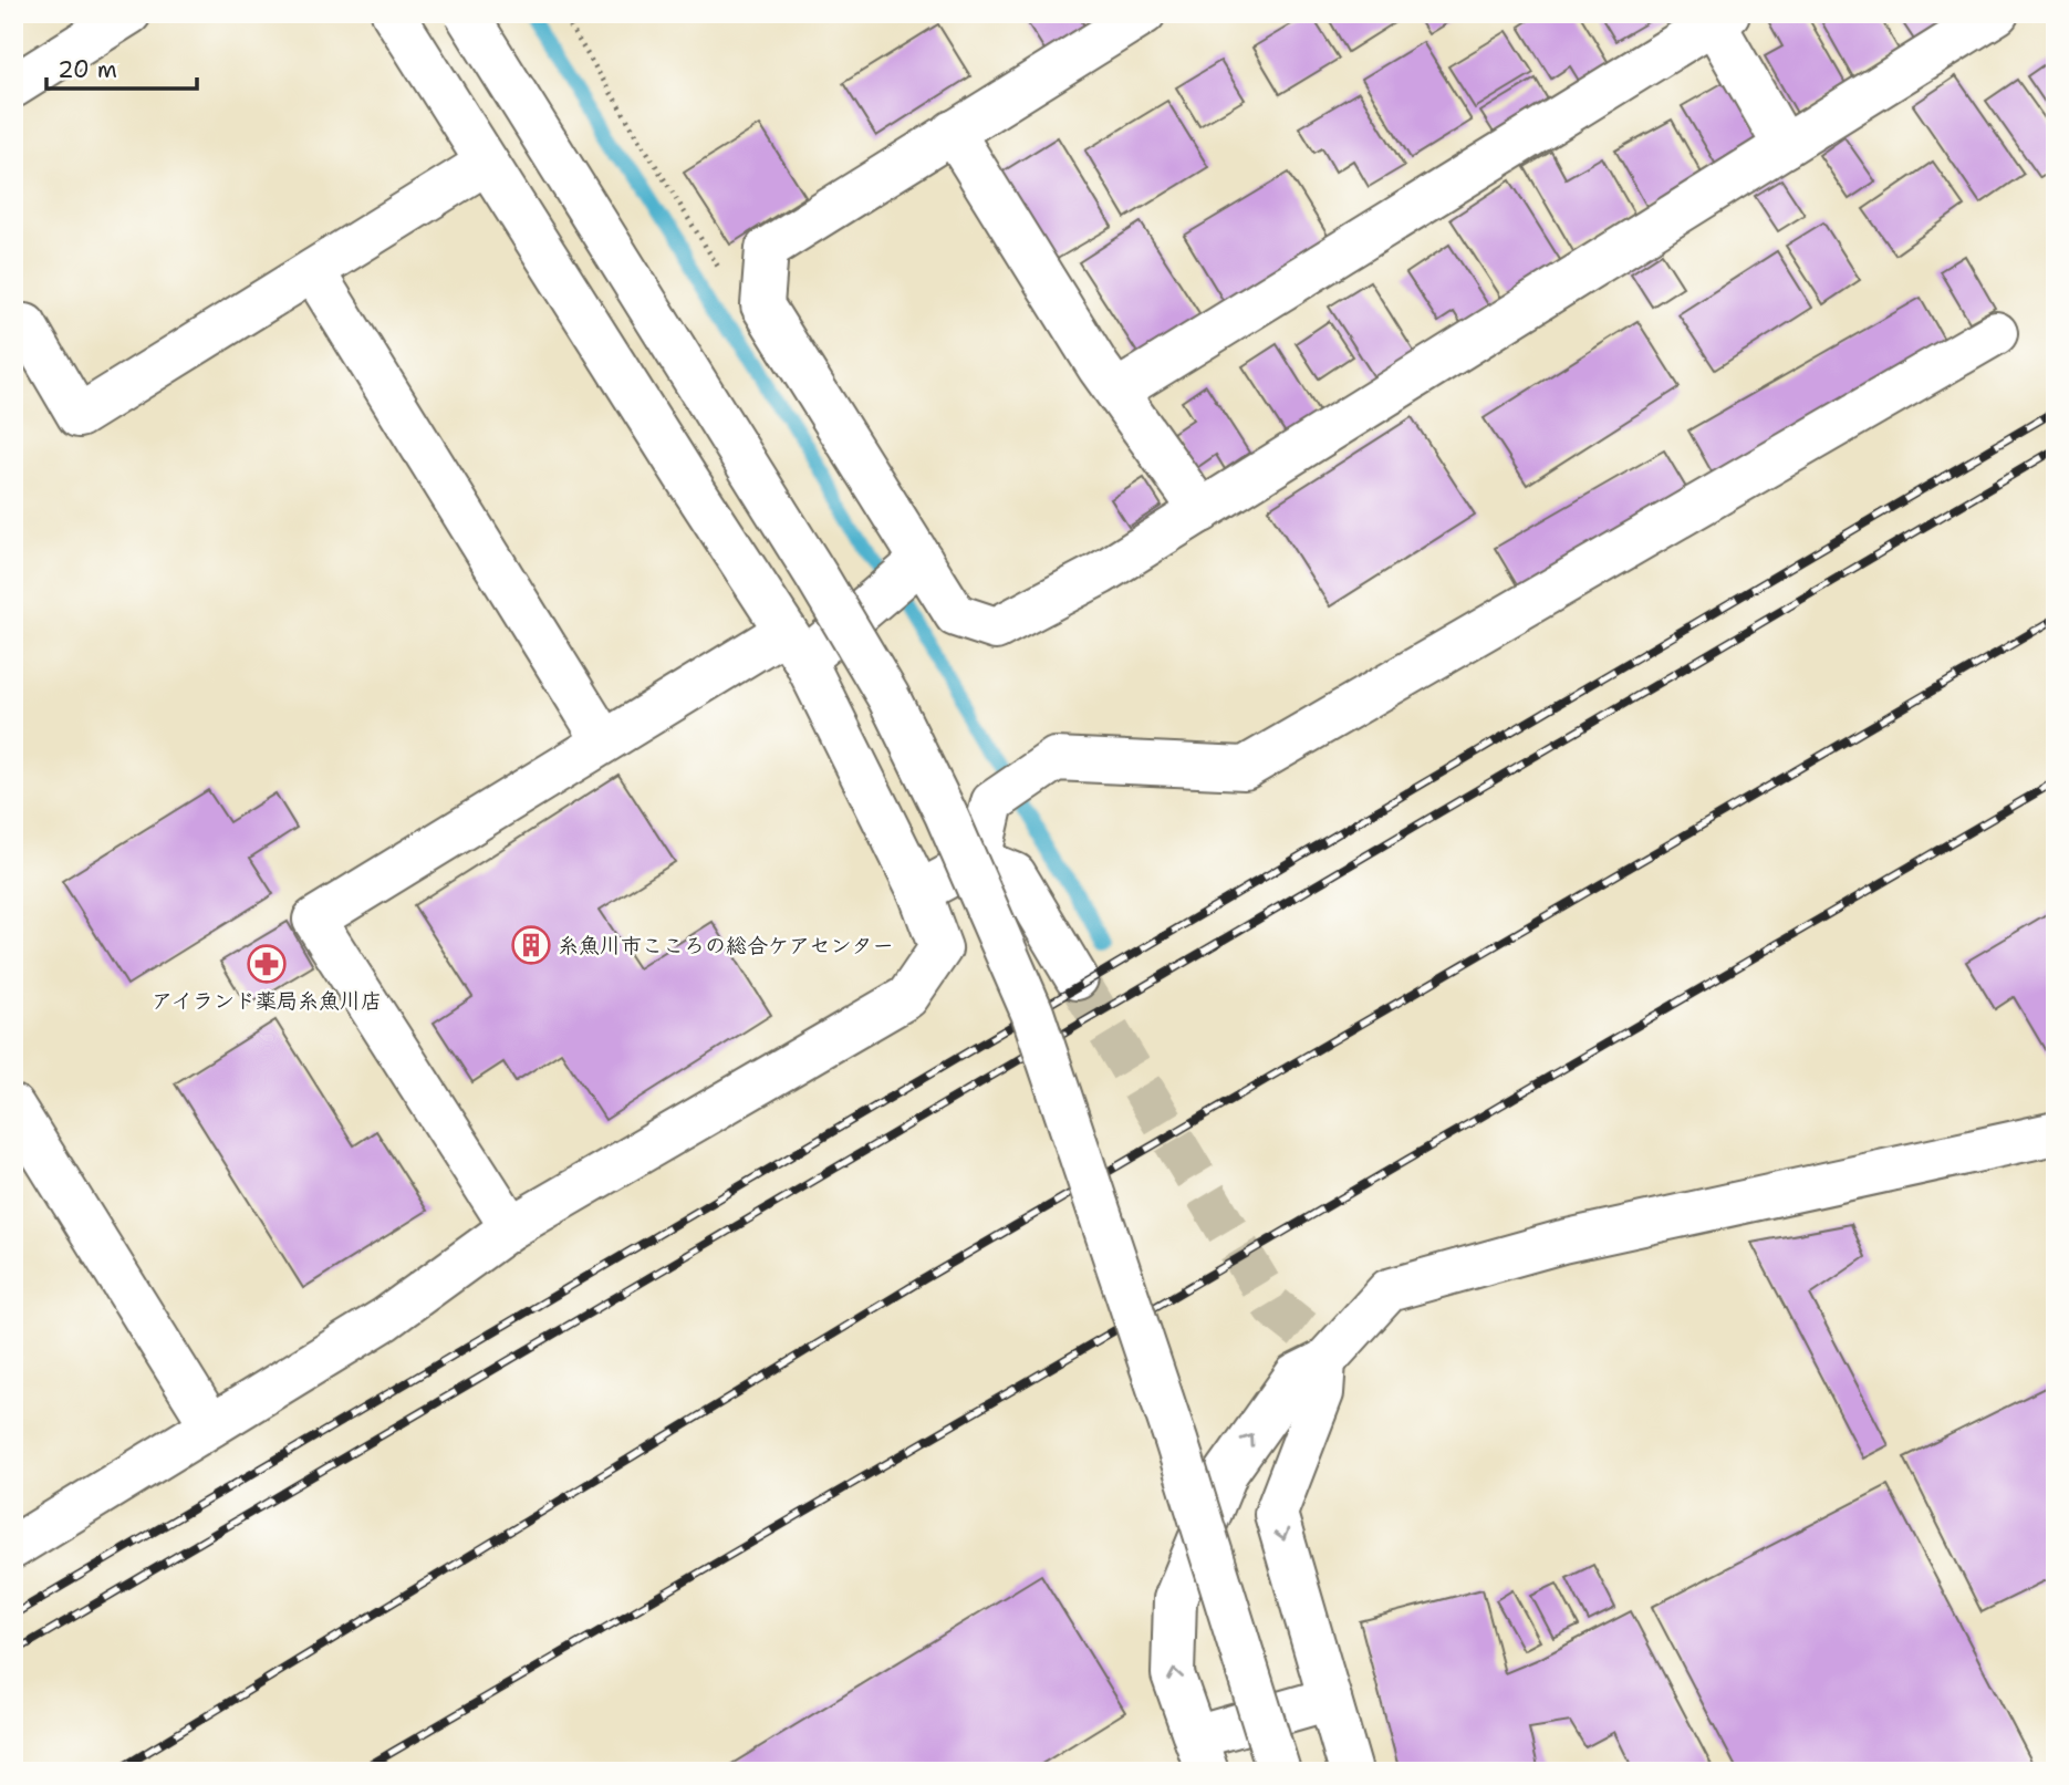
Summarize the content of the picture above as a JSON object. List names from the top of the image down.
{
  "places": {
    "building": ["糸魚川市こころの総合ケアセンター"],
    "pharmacy": ["アイランド薬局糸魚川店"]
  },
  "scale_bar": "20 m"
}
